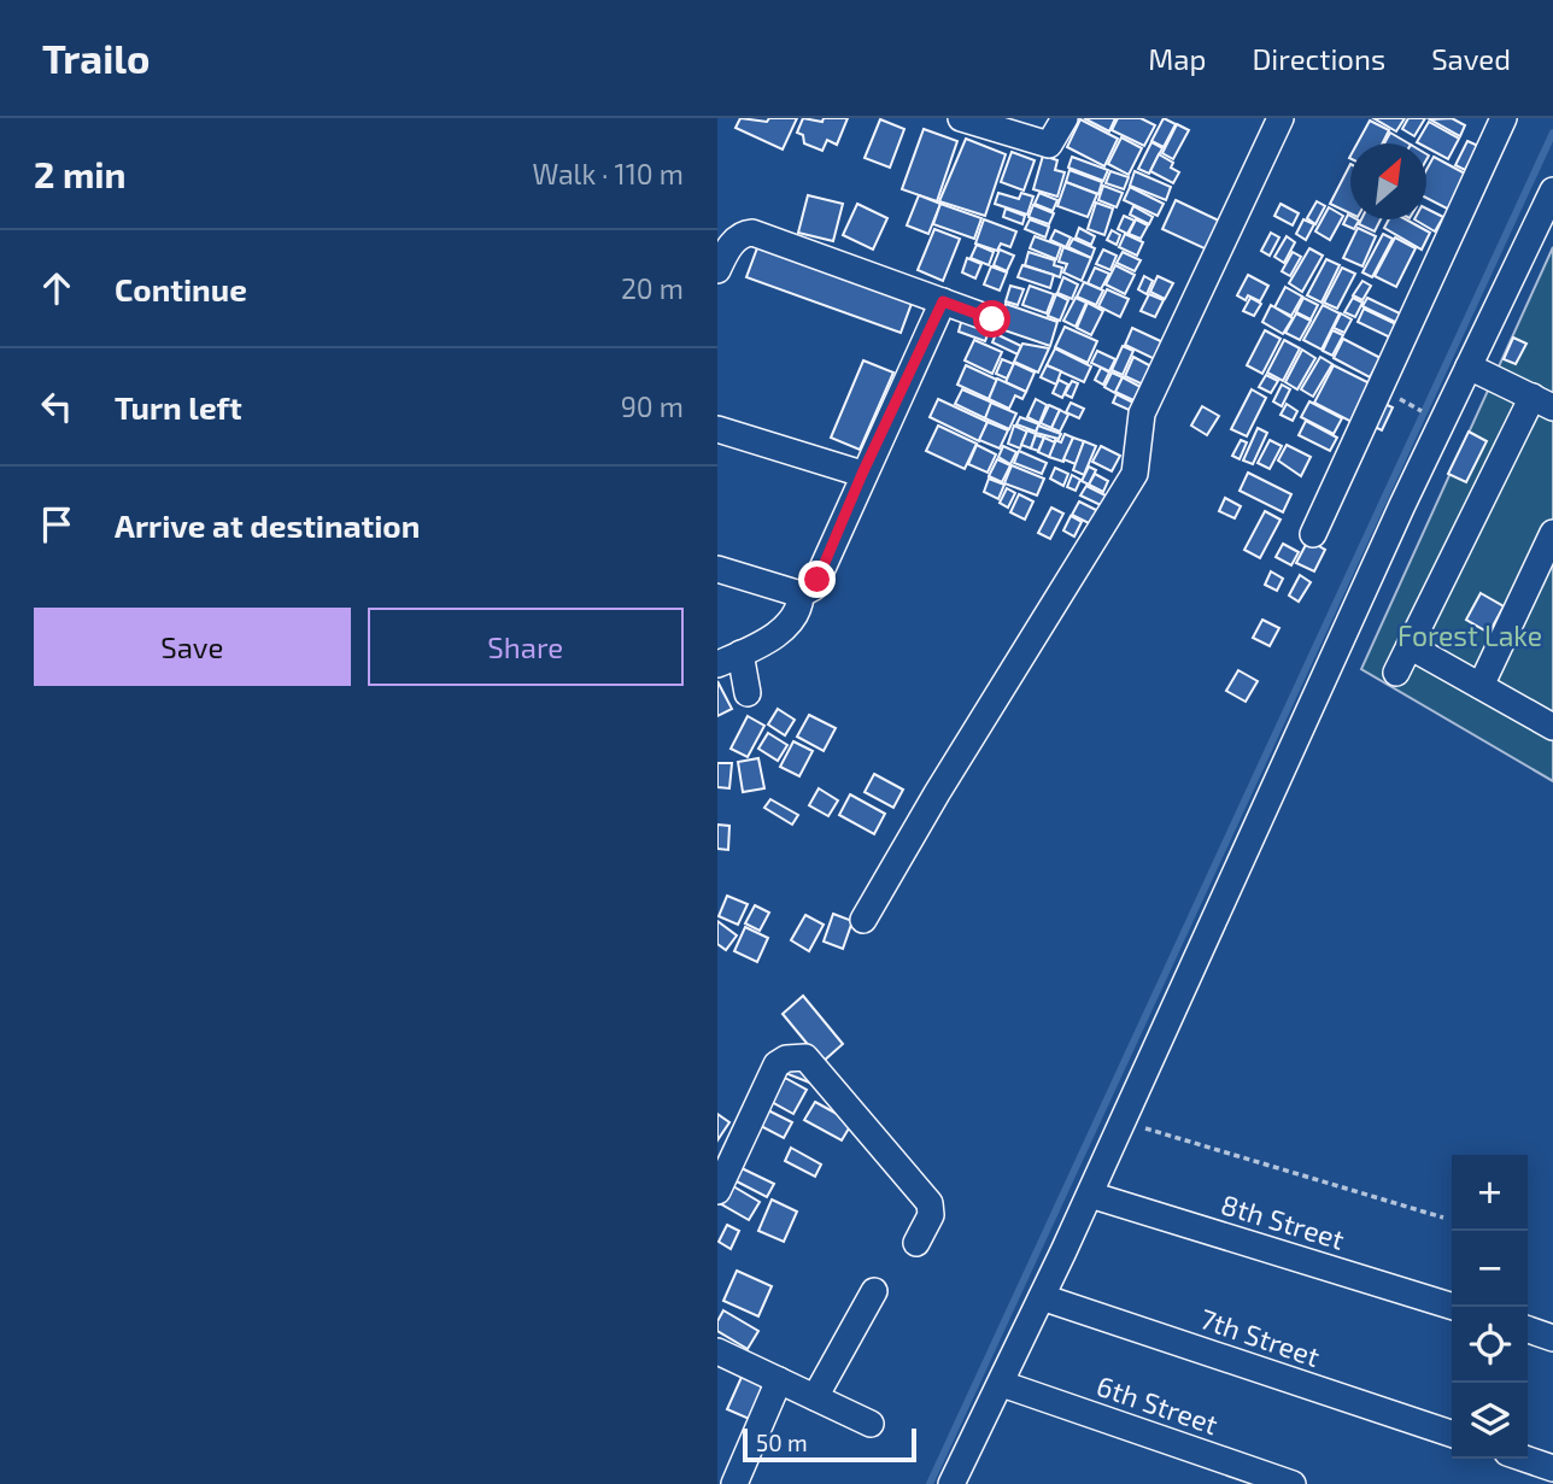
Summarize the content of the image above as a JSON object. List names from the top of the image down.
{
  "streets": {
    "street": ["8th Street", "7th Street", "6th Street"]
  },
  "parks": ["Forest Lake"],
  "scale_bar": "50 m",
  "north": "top right",
  "page": {
    "header": "Trailo",
    "nav": ["Map", "Directions", "Saved"],
    "heading": ["2 min", "Walk · 110 m"],
    "list": [
      ["Continue", "20 m"],
      ["Turn left", "90 m"],
      "Arrive at destination"
    ],
    "buttons": ["Save", "Share"],
    "map_buttons": ["+", "−"],
    "scale": "50 m"
  }
}
